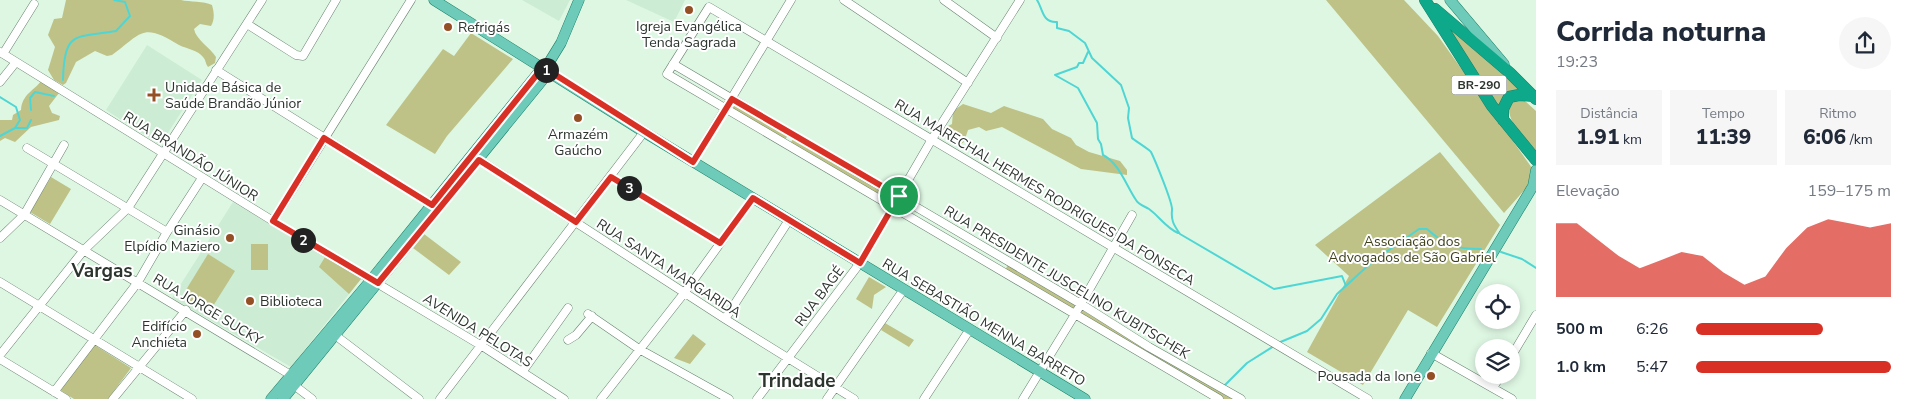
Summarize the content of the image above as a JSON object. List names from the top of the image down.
{
  "streets": {
    "highway": ["BR-290"],
    "main road": ["RUA SEBASTIÃO MENNA BARRETO"],
    "street": [
      "RUA BRANDÃO JÚNIOR",
      "RUA MARECHAL HERMES RODRIGUES DA FONSECA",
      "RUA SANTA MARGARIDA",
      "RUA PRESIDENTE JUSCELINO KUBITSCHEK",
      "RUA BAGÉ",
      "RUA JORGE SUCKY",
      "AVENIDA PELOTAS"
    ]
  },
  "crossings": [
    ["RUA BRANDÃO JÚNIOR", "AVENIDA PELOTAS"],
    ["RUA MARECHAL HERMES RODRIGUES DA FONSECA", "RUA PRESIDENTE JUSCELINO KUBITSCHEK"],
    ["RUA MARECHAL HERMES RODRIGUES DA FONSECA", "RUA BAGÉ"],
    ["RUA SANTA MARGARIDA", "RUA BAGÉ"],
    ["RUA PRESIDENTE JUSCELINO KUBITSCHEK", "RUA BAGÉ"],
    ["RUA BAGÉ", "RUA SEBASTIÃO MENNA BARRETO"]
  ],
  "districts": ["Vargas", "Trindade"],
  "parks": ["Associação dos Advogados de São Gabriel"],
  "places": {
    "other": [
      "Igreja Evangélica Tenda Sagrada",
      "Refrigás",
      "Armazém Gaúcho",
      "Ginásio Elpídio Maziero",
      "Biblioteca",
      "Edifício Anchieta",
      "Pousada da Ione"
    ],
    "health": ["Unidade Básica de Saúde Brandão Júnior"]
  },
  "page": {
    "heading": ["Corrida noturna", "19:23"],
    "pins": ["1", "3", "2"],
    "stats": [
      ["Distância", "1.91 km"],
      ["Tempo", "11:39"],
      ["Ritmo", "6:06 /km"]
    ],
    "chart": ["Elevação", "159–175 m"],
    "list": [
      {
        "name": "500 m",
        "note": "6:26"
      },
      {
        "name": "1.0 km",
        "note": "5:47"
      }
    ]
  }
}
